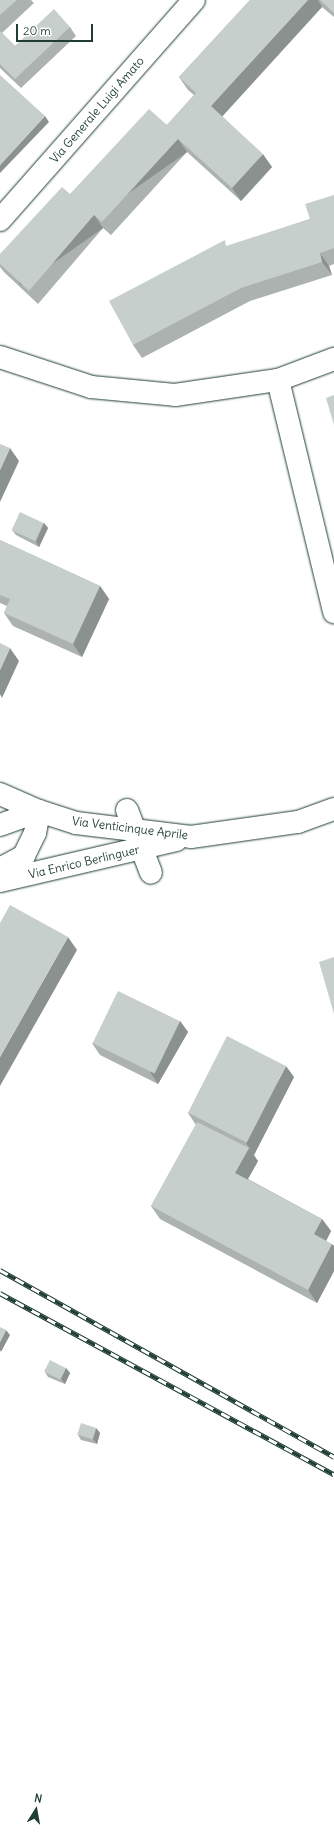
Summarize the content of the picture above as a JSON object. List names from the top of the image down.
{
  "streets": {
    "street": ["Via Generale Luigi Amato", "Via Venticinque Aprile", "Via Enrico Berlinguer"]
  },
  "crossings": [
    ["Via Venticinque Aprile", "Via Enrico Berlinguer"]
  ],
  "scale_bar": "20 m",
  "north": "top"
}
